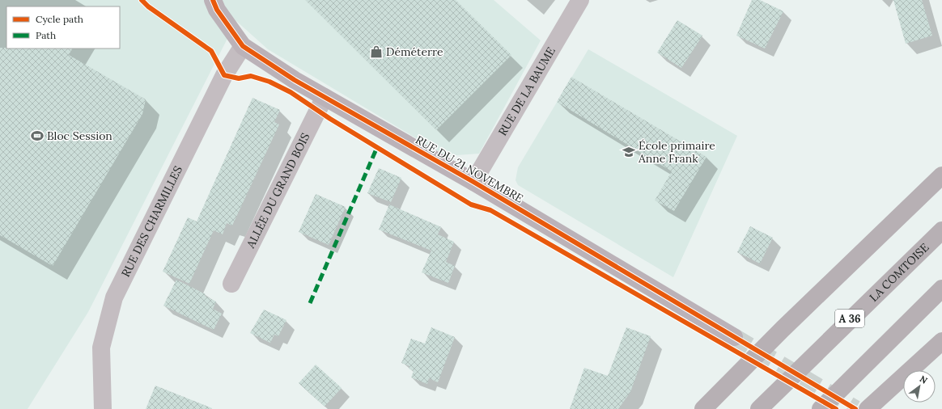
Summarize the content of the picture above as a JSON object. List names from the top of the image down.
{
  "streets": {
    "highway": ["LA COMTOISE", "A 36"],
    "street": [
      "RUE DE LA BAUME",
      "RUE DU 21 NOVEMBRE",
      "ALLÉE DU GRAND BOIS",
      "RUE DES CHARMILLES"
    ]
  },
  "crossings": [
    ["RUE DE LA BAUME", "RUE DU 21 NOVEMBRE"],
    ["RUE DU 21 NOVEMBRE", "ALLÉE DU GRAND BOIS"],
    ["RUE DU 21 NOVEMBRE", "RUE DES CHARMILLES"]
  ],
  "places": {
    "shop": ["Déméterre"],
    "sports": ["Bloc Session"],
    "school or university": ["École primaire Anne Frank"]
  },
  "legend": ["Cycle path", "Path"],
  "north": "top right"
}
